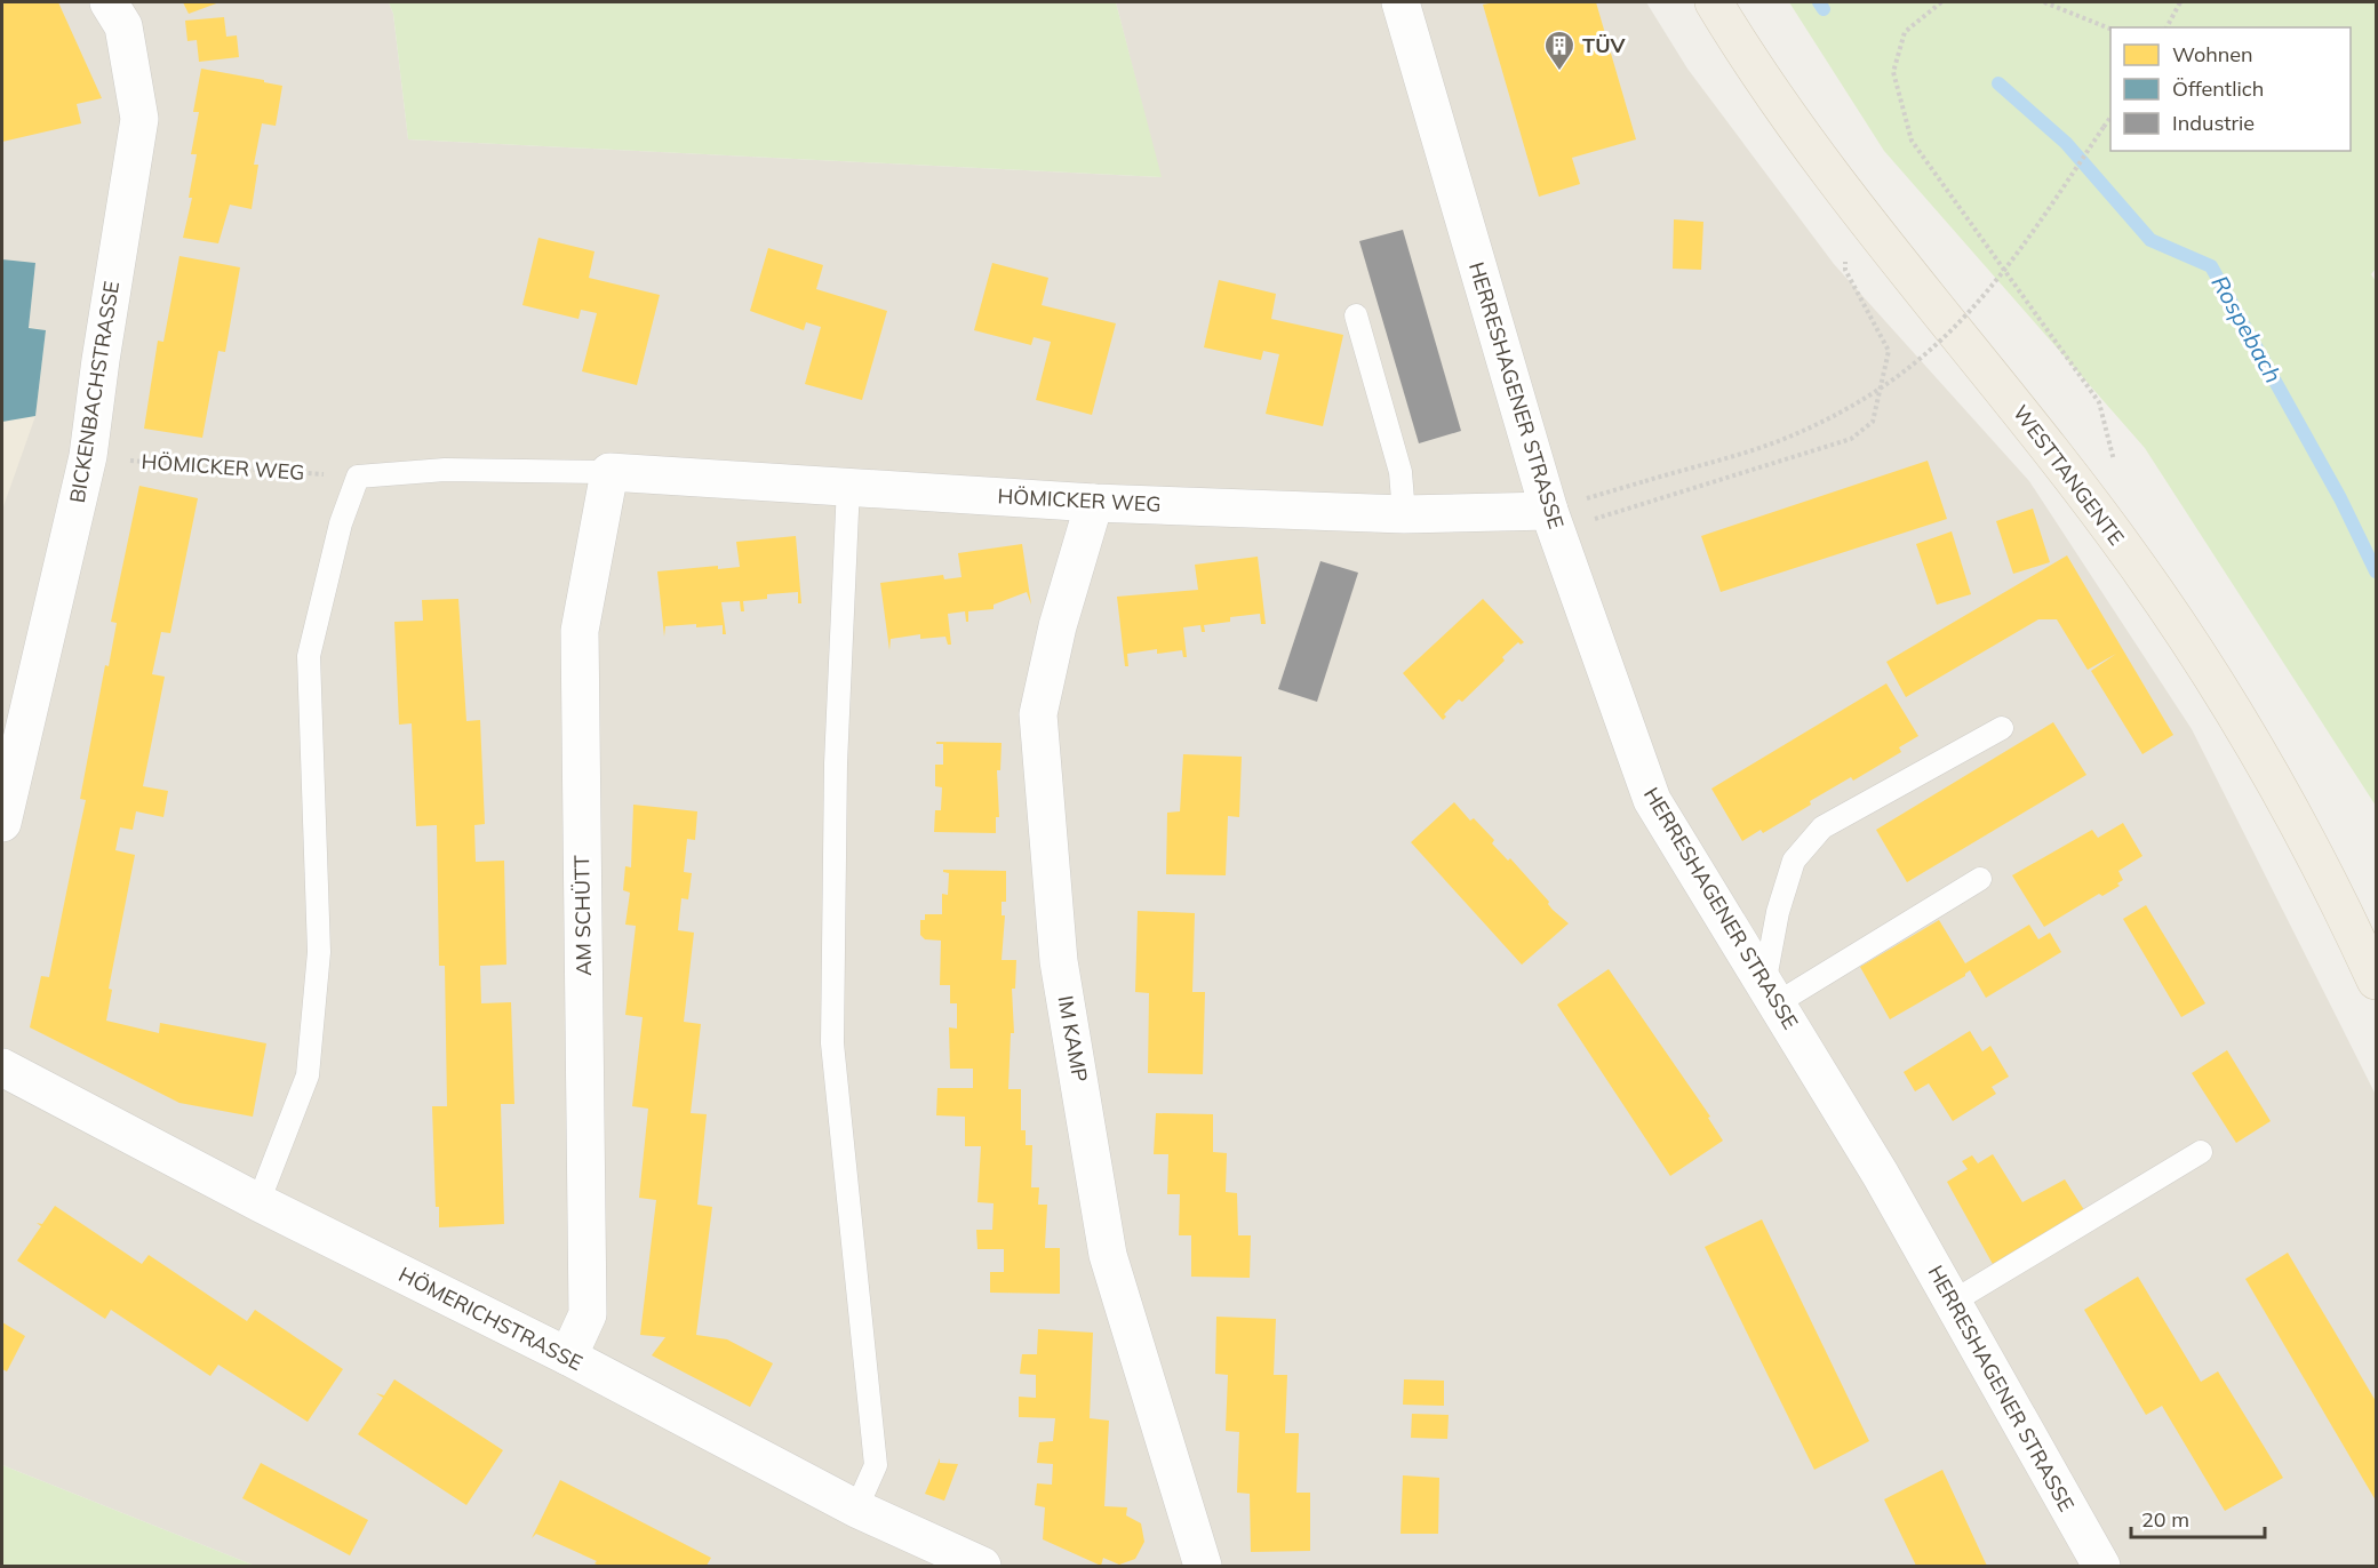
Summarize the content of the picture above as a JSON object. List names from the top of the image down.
{
  "streets": {
    "main road": ["WESTTANGENTE"],
    "street": [
      "BICKENBACHSTRASSE",
      "HERRESHAGENER STRASSE",
      "HÖMICKER WEG",
      "AM SCHÜTT",
      "IM KAMP",
      "HÖMERICHSTRASSE"
    ]
  },
  "crossings": [
    ["BICKENBACHSTRASSE", "HÖMICKER WEG"],
    ["HERRESHAGENER STRASSE", "HÖMICKER WEG"],
    ["HÖMICKER WEG", "AM SCHÜTT"],
    ["HÖMICKER WEG", "IM KAMP"],
    ["AM SCHÜTT", "HÖMERICHSTRASSE"]
  ],
  "water": ["Rospebach"],
  "places": {
    "building": ["TÜV"]
  },
  "legend": ["Wohnen", "Öffentlich", "Industrie"],
  "scale_bar": "20 m"
}
